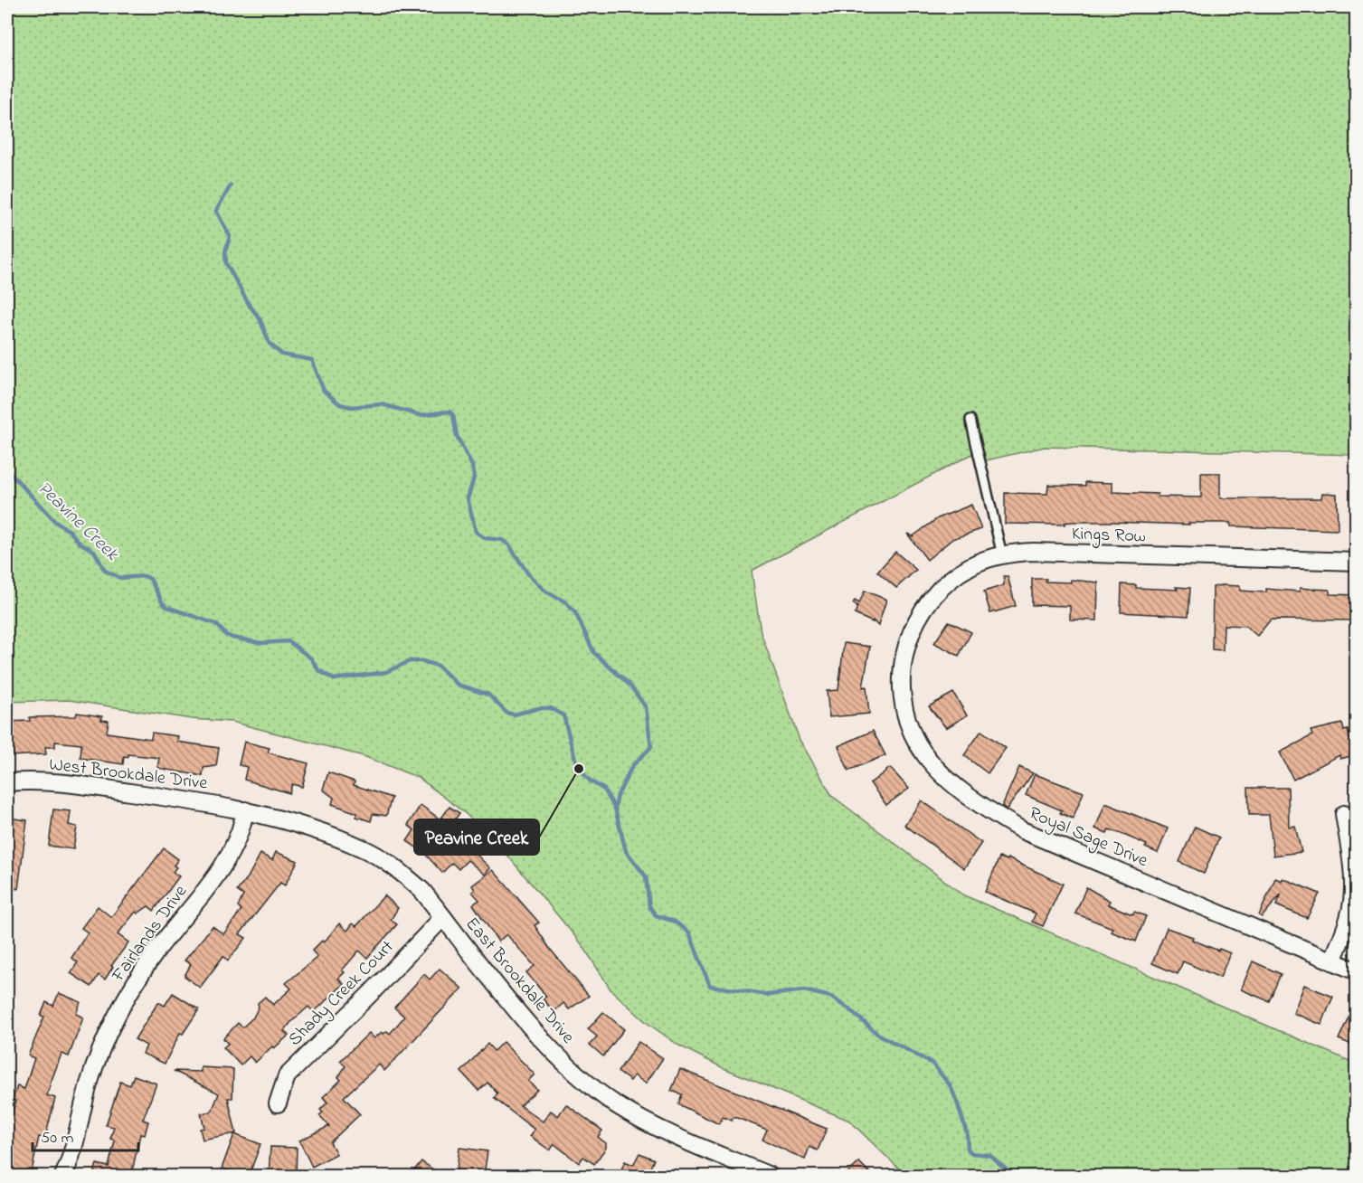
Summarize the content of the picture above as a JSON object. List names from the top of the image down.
{
  "streets": {
    "street": [
      "Kings Row",
      "West Brookdale Drive",
      "Royal Sage Drive",
      "Fairlands Drive",
      "East Brookdale Drive",
      "Shady Creek Court"
    ]
  },
  "crossings": [
    ["Kings Row", "Royal Sage Drive"],
    ["West Brookdale Drive", "Fairlands Drive"],
    ["West Brookdale Drive", "East Brookdale Drive"],
    ["Fairlands Drive", "East Brookdale Drive"],
    ["East Brookdale Drive", "Shady Creek Court"]
  ],
  "water": ["Peavine Creek"],
  "places": ["Peavine Creek"],
  "scale_bar": "50 m"
}
